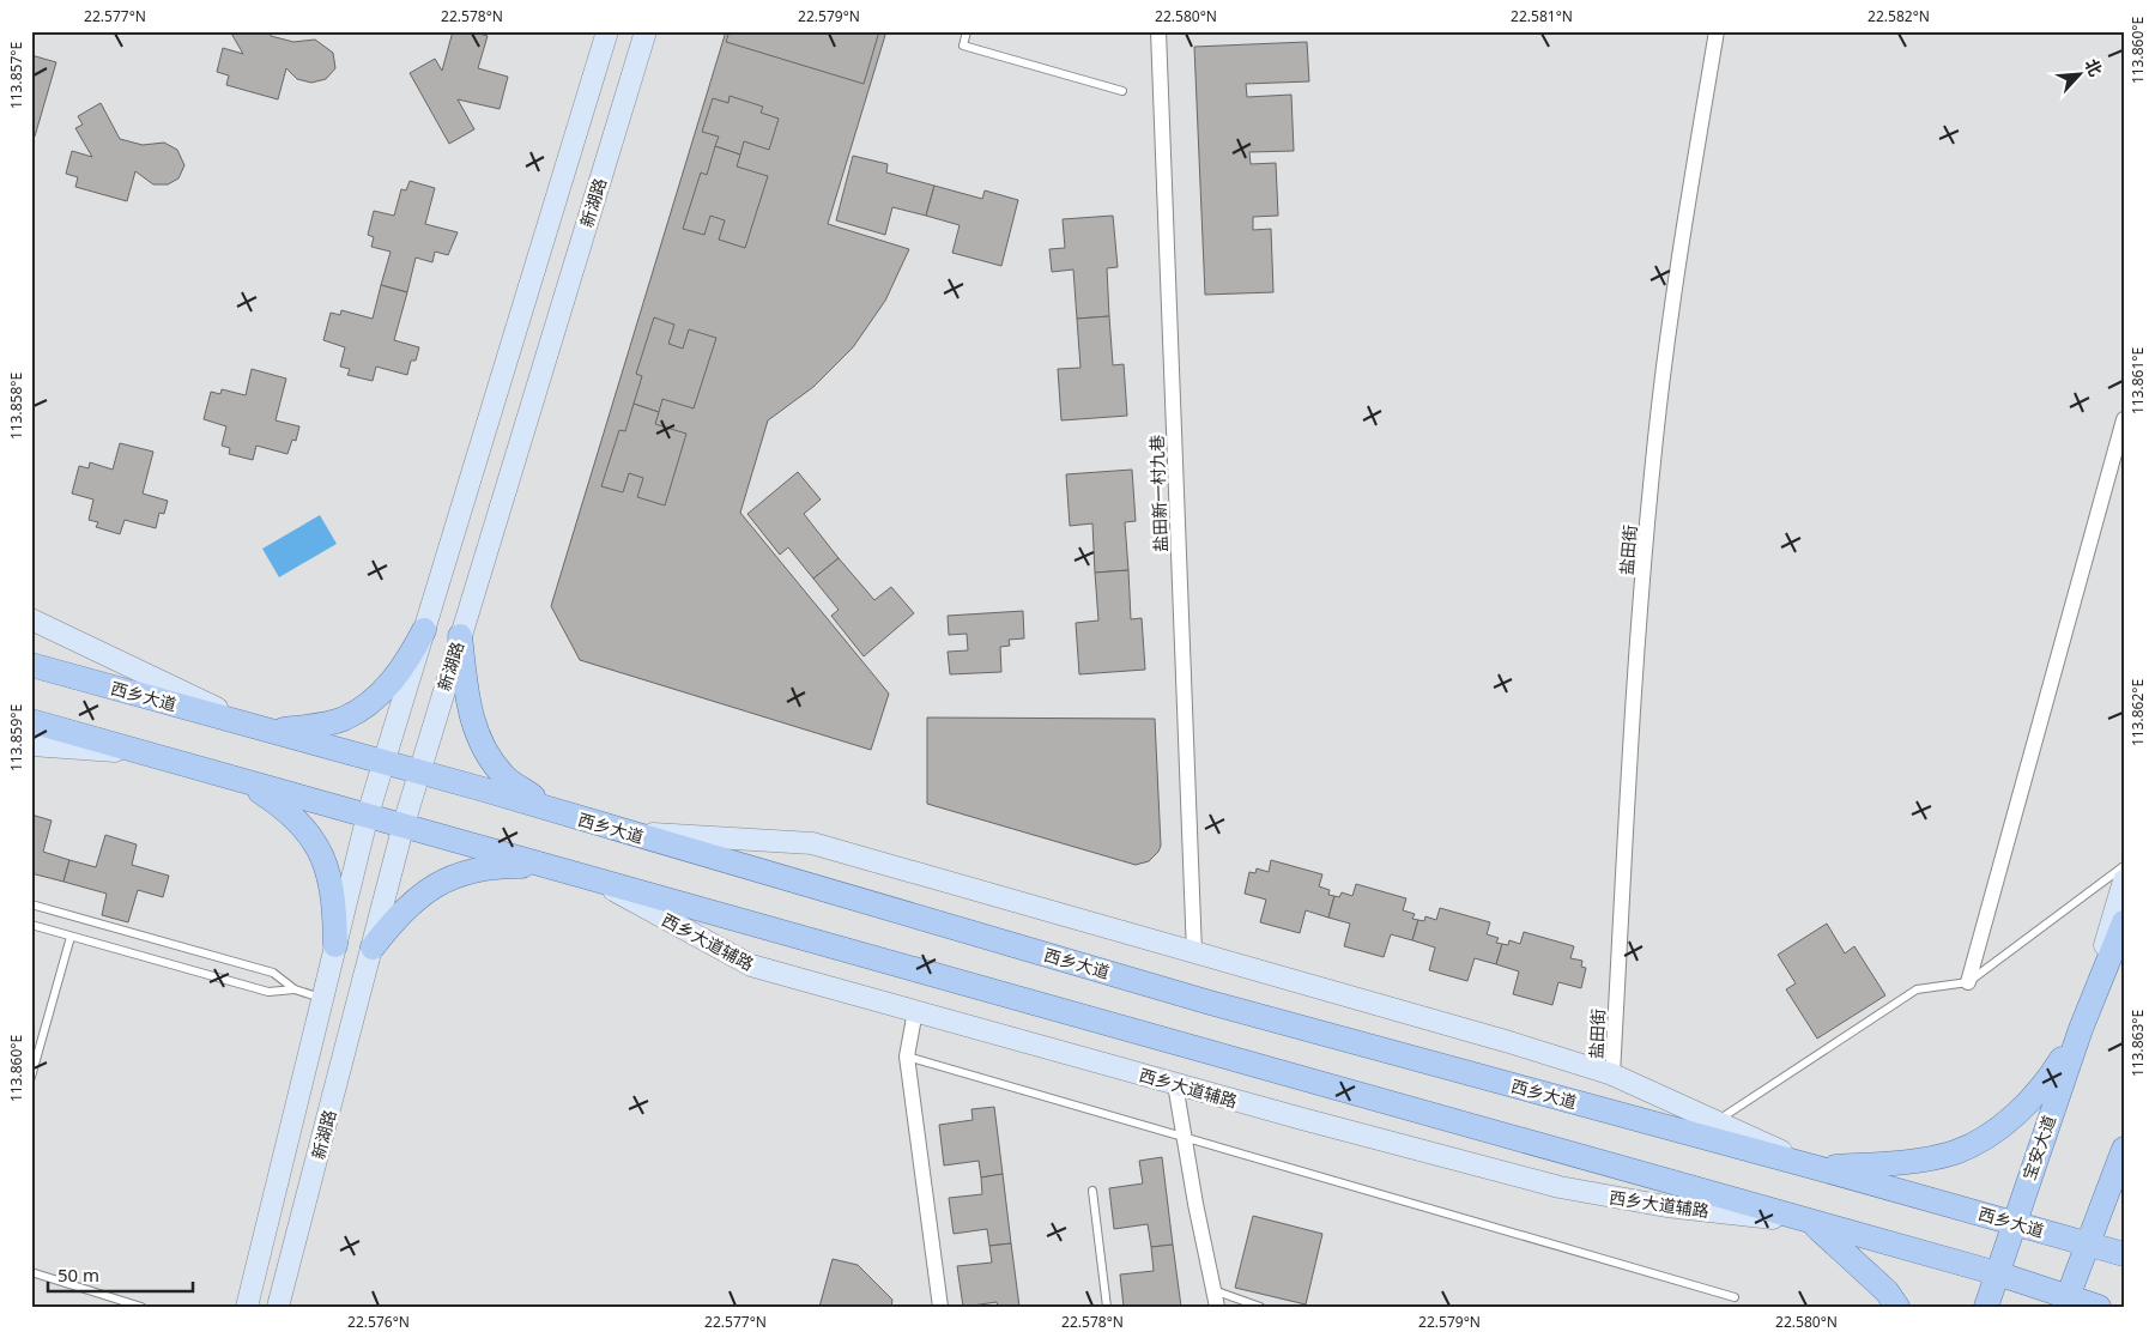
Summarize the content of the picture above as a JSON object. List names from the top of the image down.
{
  "streets": {
    "main road": [
      "新湖路",
      "西乡大道",
      "西乡大道辅路",
      "宝安大道"
    ],
    "street": ["盐田新一村九巷", "盐田街"]
  },
  "crossings": [
    ["新湖路", "西乡大道"],
    ["西乡大道", "宝安大道"]
  ],
  "scale_bar": "50 m",
  "north": "top right",
  "coordinates": [
    "22.577°N",
    "22.578°N",
    "22.579°N",
    "22.580°N",
    "22.581°N",
    "22.582°N",
    "113.860°E",
    "113.857°E",
    "113.861°E",
    "113.858°E",
    "113.862°E",
    "113.859°E",
    "113.863°E",
    "22.576°N"
  ]
}
